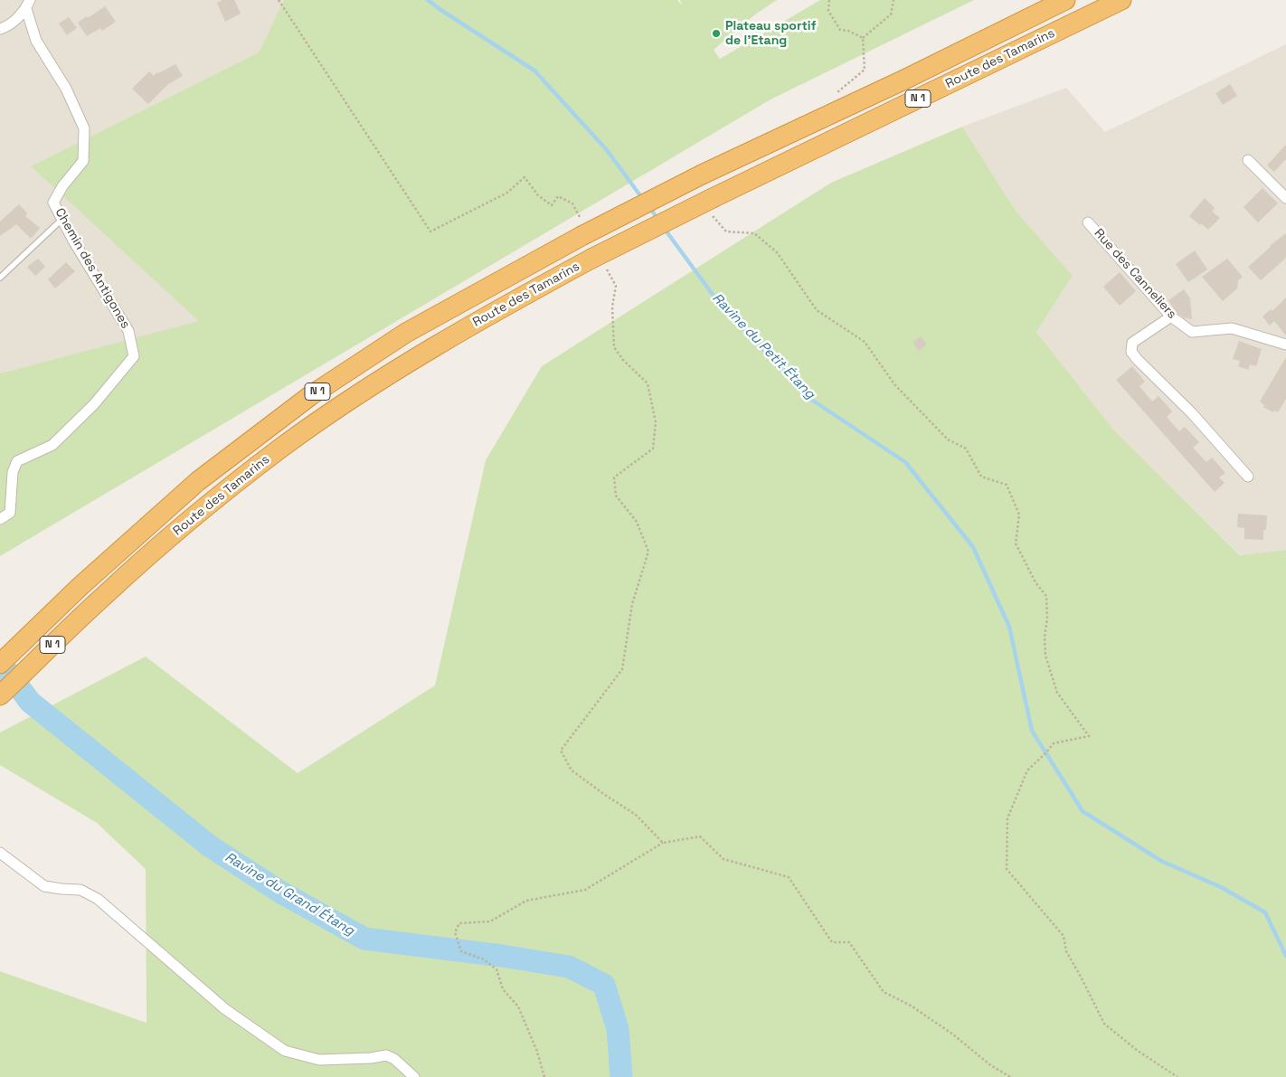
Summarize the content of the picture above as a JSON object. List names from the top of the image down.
{
  "streets": {
    "highway": ["Route des Tamarins", "N 1"],
    "street": ["Chemin des Antigones", "Rue des Canneliers"]
  },
  "water": ["Ravine du Petit Étang", "Ravine du Grand Étang"],
  "places": ["Plateau sportif de l'Etang"]
}
